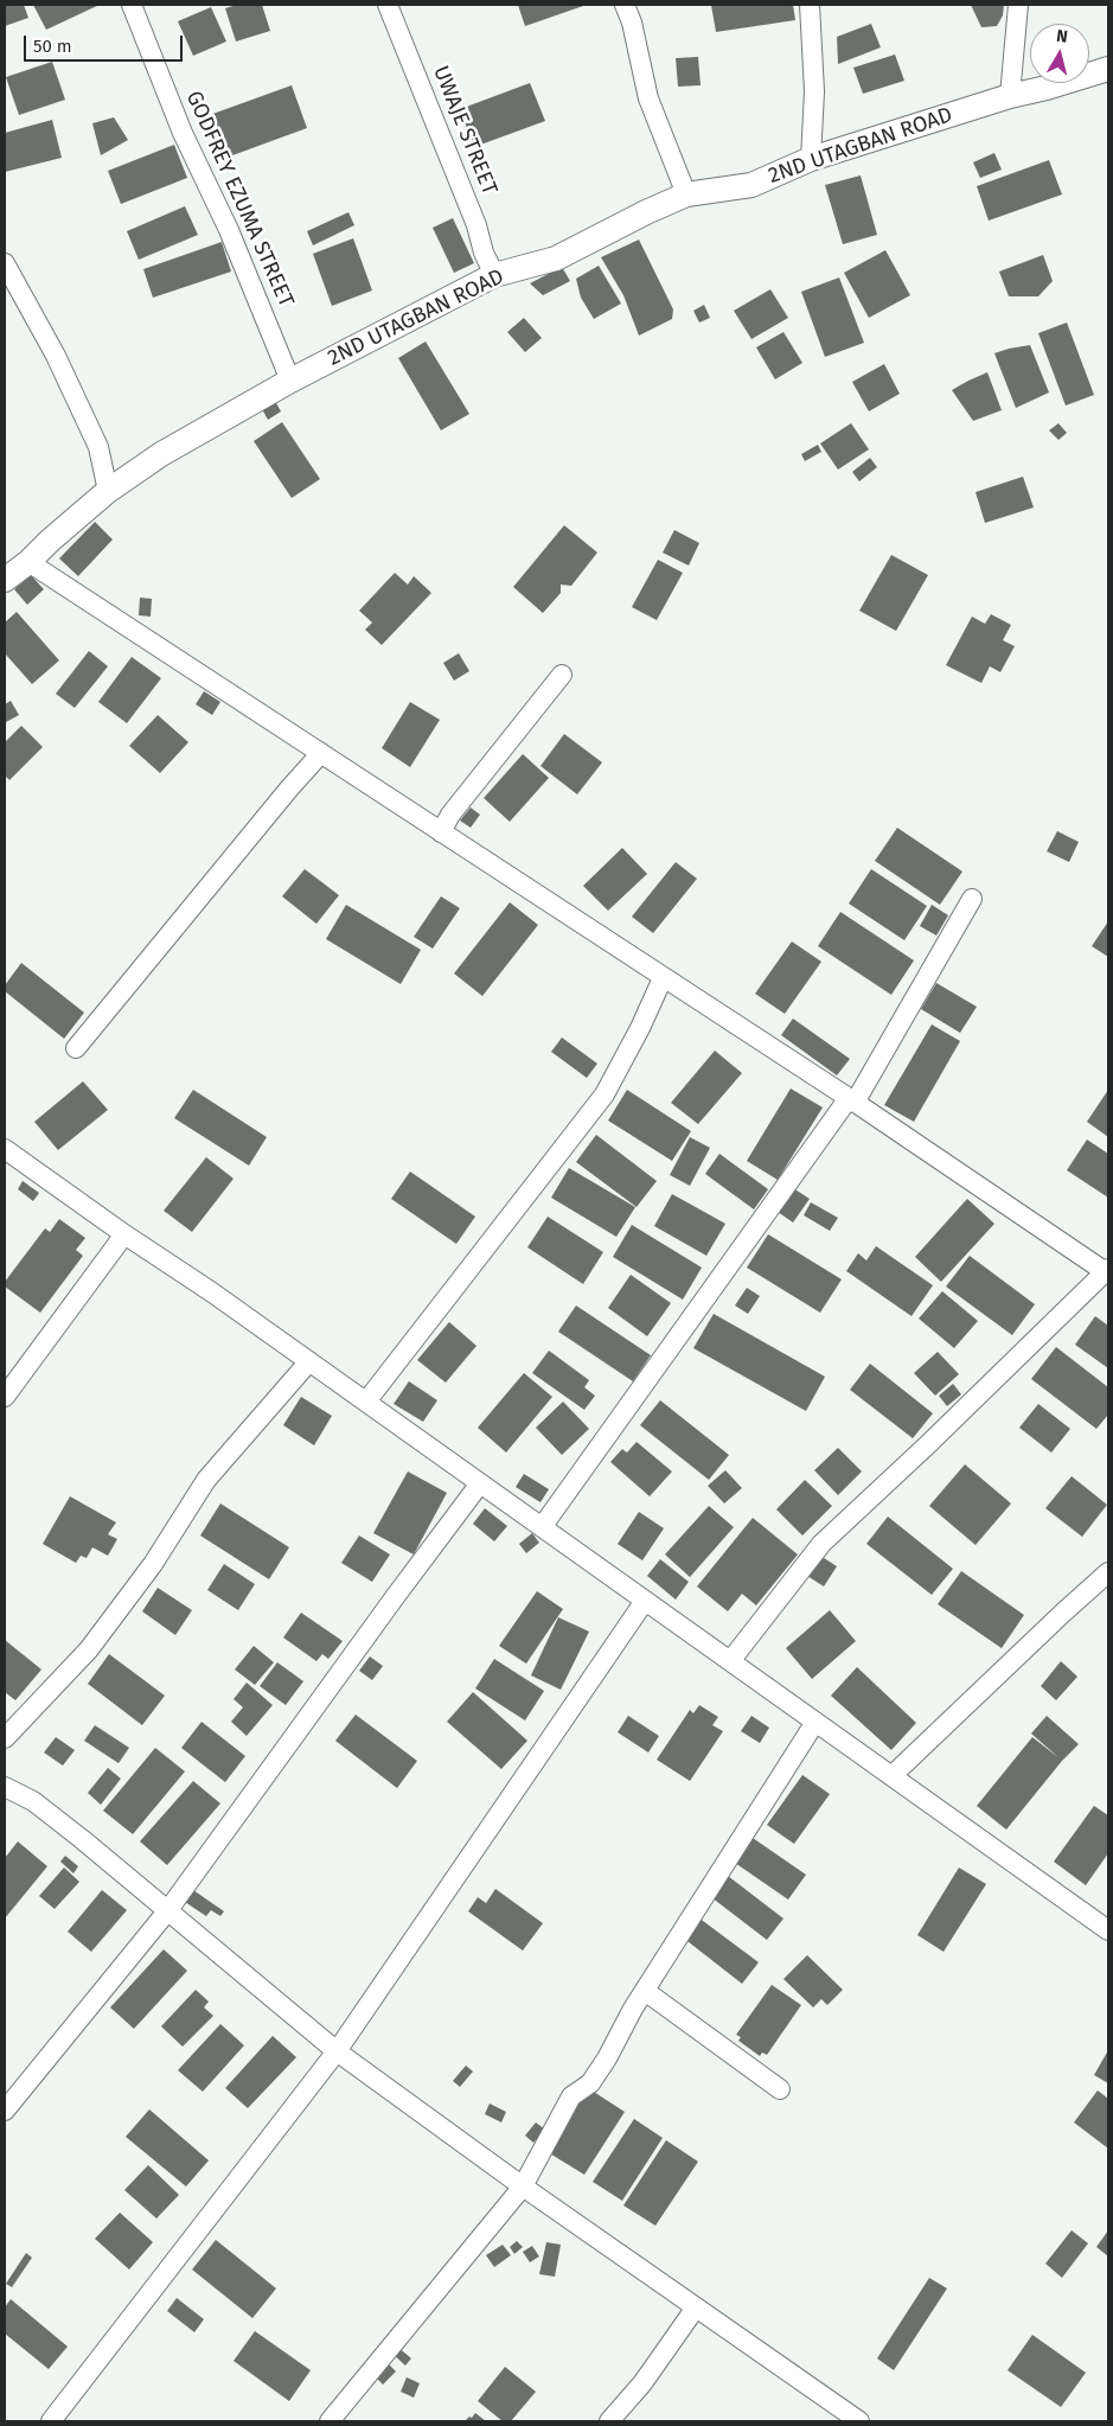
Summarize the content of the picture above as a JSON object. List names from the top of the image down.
{
  "streets": {
    "street": ["UWAJE STREET", "2ND UTAGBAN ROAD", "GODFREY EZUMA STREET"]
  },
  "crossings": [
    ["UWAJE STREET", "2ND UTAGBAN ROAD"],
    ["2ND UTAGBAN ROAD", "GODFREY EZUMA STREET"]
  ],
  "scale_bar": "50 m",
  "north": "top"
}
